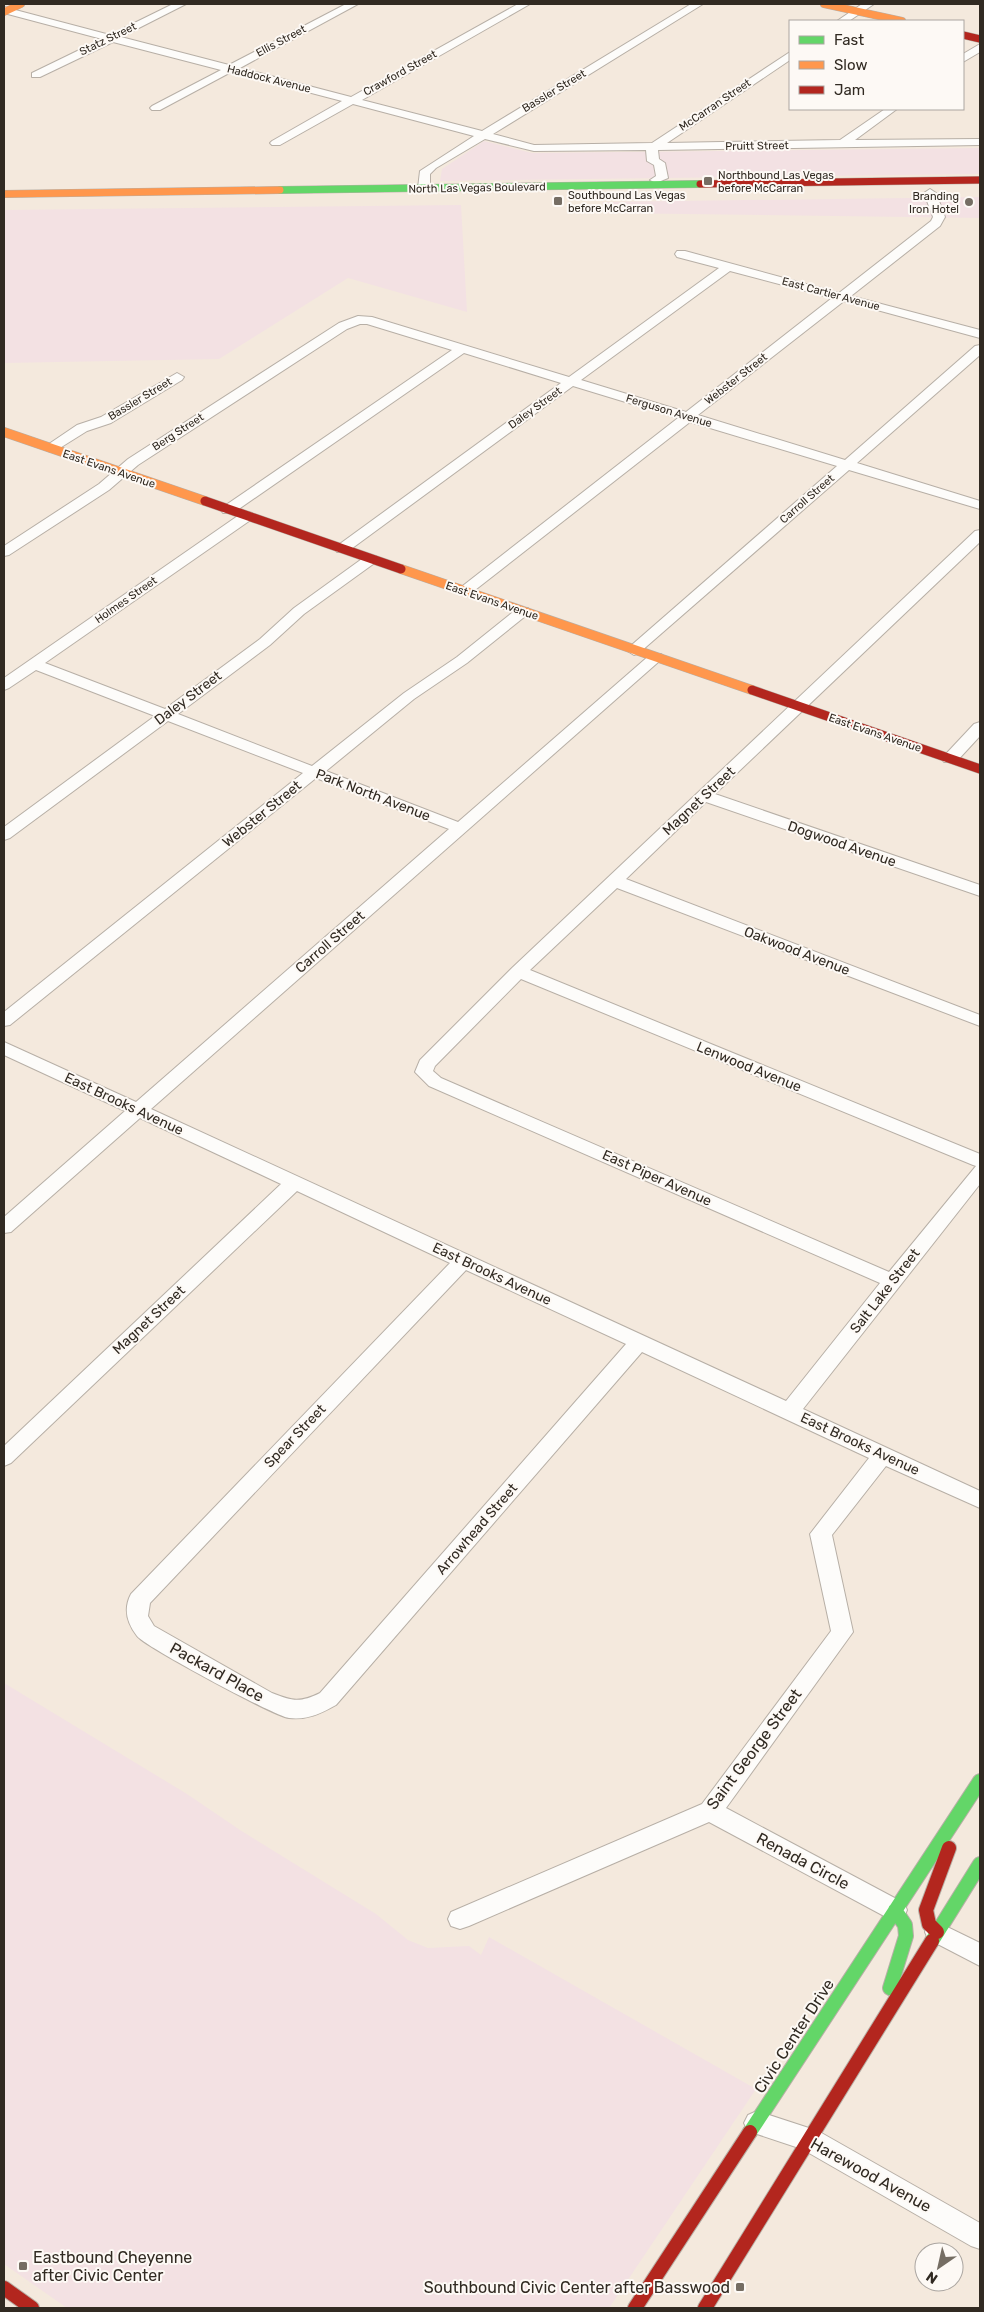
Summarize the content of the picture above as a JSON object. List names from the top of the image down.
{
  "streets": {
    "main road": ["North Las Vegas Boulevard", "East Evans Avenue", "Civic Center Drive"],
    "street": [
      "Statz Street",
      "Ellis Street",
      "Crawford Street",
      "Haddock Avenue",
      "Bassler Street",
      "McCarran Street",
      "Pruitt Street",
      "East Cartier Avenue",
      "Webster Street",
      "Daley Street",
      "Ferguson Avenue",
      "Berg Street",
      "Carroll Street",
      "Holmes Street",
      "Park North Avenue",
      "Magnet Street",
      "Dogwood Avenue",
      "Oakwood Avenue",
      "Lenwood Avenue",
      "East Brooks Avenue",
      "East Piper Avenue",
      "Salt Lake Street",
      "Spear Street",
      "Arrowhead Street",
      "Packard Place",
      "Saint George Street",
      "Renada Circle",
      "Harewood Avenue"
    ]
  },
  "crossings": [
    ["Statz Street", "Haddock Avenue"],
    ["Ellis Street", "Haddock Avenue"],
    ["Crawford Street", "Haddock Avenue"],
    ["Haddock Avenue", "Bassler Street"],
    ["Haddock Avenue", "Pruitt Street"],
    ["Bassler Street", "North Las Vegas Boulevard"],
    ["Bassler Street", "East Evans Avenue"],
    ["McCarran Street", "Pruitt Street"],
    ["East Cartier Avenue", "Webster Street"],
    ["East Cartier Avenue", "Daley Street"],
    ["Webster Street", "Ferguson Avenue"],
    ["Webster Street", "East Evans Avenue"],
    ["Webster Street", "Park North Avenue"],
    ["Daley Street", "Ferguson Avenue"],
    ["Daley Street", "East Evans Avenue"],
    ["Daley Street", "Park North Avenue"],
    ["Ferguson Avenue", "Berg Street"],
    ["Ferguson Avenue", "Carroll Street"],
    ["Berg Street", "East Evans Avenue"],
    ["East Evans Avenue", "Carroll Street"],
    ["East Evans Avenue", "Holmes Street"],
    ["East Evans Avenue", "Magnet Street"],
    ["Carroll Street", "Park North Avenue"],
    ["Carroll Street", "East Brooks Avenue"],
    ["Holmes Street", "Park North Avenue"],
    ["Magnet Street", "Dogwood Avenue"],
    ["Magnet Street", "Oakwood Avenue"],
    ["Magnet Street", "Lenwood Avenue"],
    ["Magnet Street", "East Brooks Avenue"],
    ["Magnet Street", "East Piper Avenue"],
    ["East Brooks Avenue", "Salt Lake Street"],
    ["East Brooks Avenue", "Spear Street"],
    ["East Brooks Avenue", "Arrowhead Street"],
    ["East Brooks Avenue", "Saint George Street"],
    ["East Piper Avenue", "Salt Lake Street"],
    ["Spear Street", "Packard Place"],
    ["Arrowhead Street", "Packard Place"],
    ["Saint George Street", "Renada Circle"],
    ["Renada Circle", "Civic Center Drive"],
    ["Civic Center Drive", "Harewood Avenue"]
  ],
  "places": {
    "transit": [
      "Northbound Las Vegas before McCarran",
      "Southbound Las Vegas before McCarran",
      "Eastbound Cheyenne after Civic Center",
      "Southbound Civic Center after Basswood"
    ],
    "other": ["Branding Iron Hotel"]
  },
  "legend": ["Fast", "Slow", "Jam"],
  "north": "bottom left"
}
